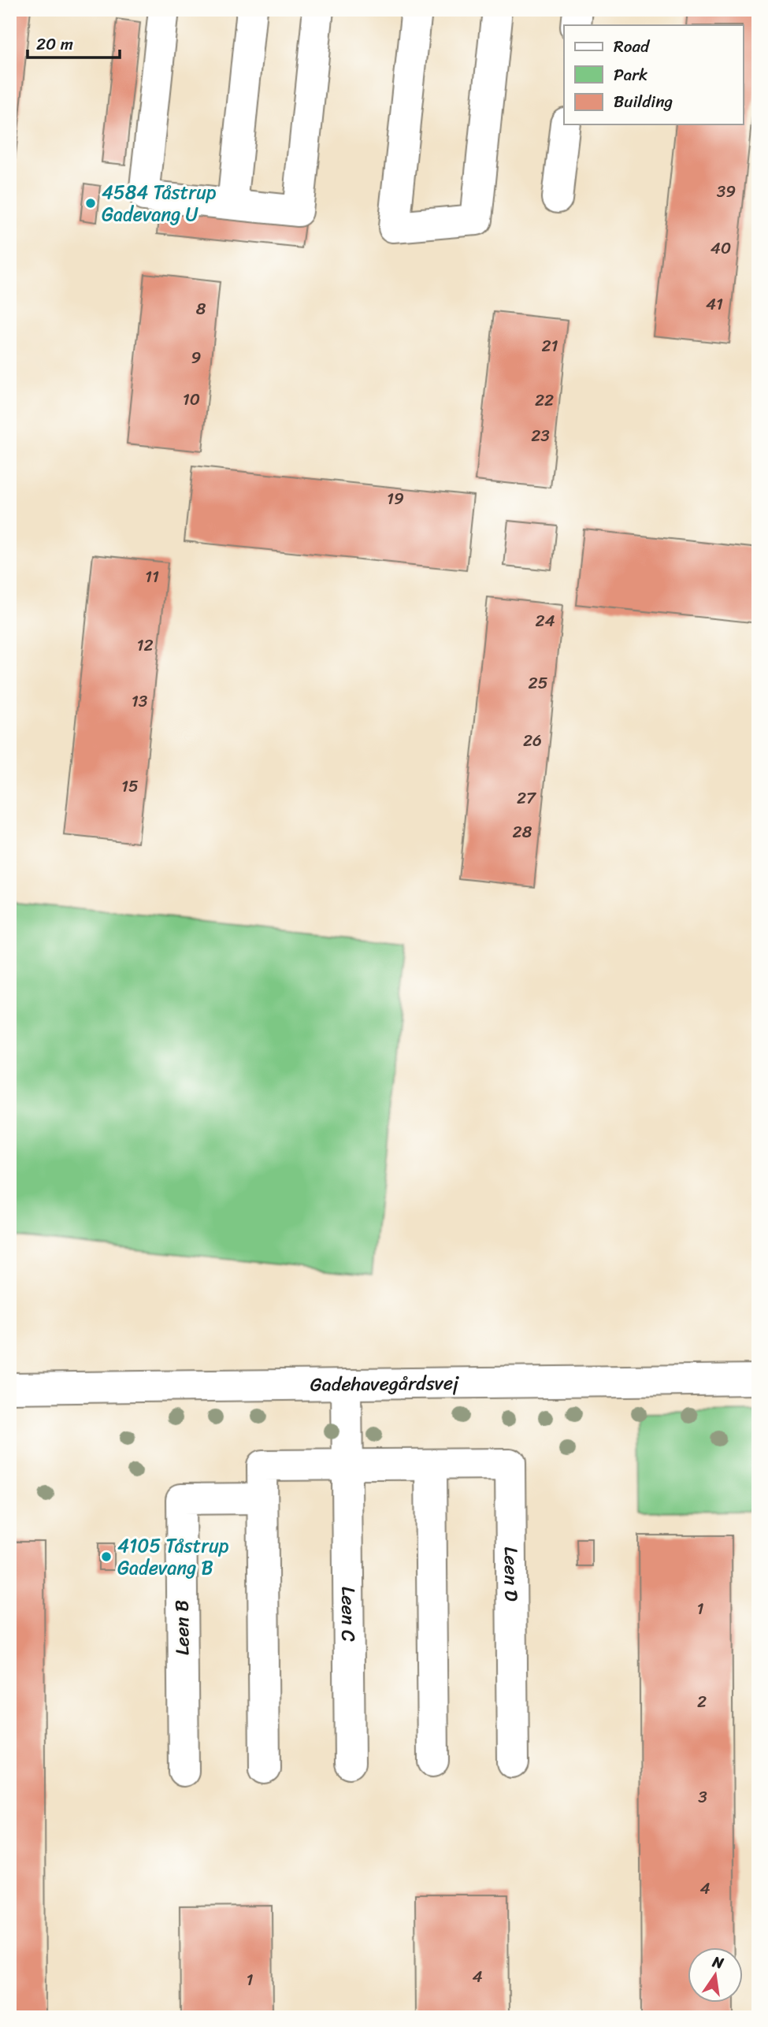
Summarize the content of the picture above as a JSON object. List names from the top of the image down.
{
  "streets": {
    "street": [
      "Gadehavegårdsvej",
      "Leen D",
      "Leen C",
      "Leen B"
    ]
  },
  "crossings": [
    ["Gadehavegårdsvej", "Leen C"],
    ["Leen D", "Leen C"]
  ],
  "places": ["4584 Tåstrup Gadevang U", "4105 Tåstrup Gadevang B"],
  "house_numbers": [
    "39",
    "40",
    "41",
    "8",
    "21",
    "9",
    "10",
    "22",
    "23",
    "19",
    "11",
    "24",
    "12",
    "25",
    "13",
    "26",
    "15",
    "27",
    "28",
    "1",
    "2",
    "3",
    "4",
    "4",
    "1"
  ],
  "legend": ["Road", "Park", "Building"],
  "scale_bar": "20 m",
  "north": "top"
}
